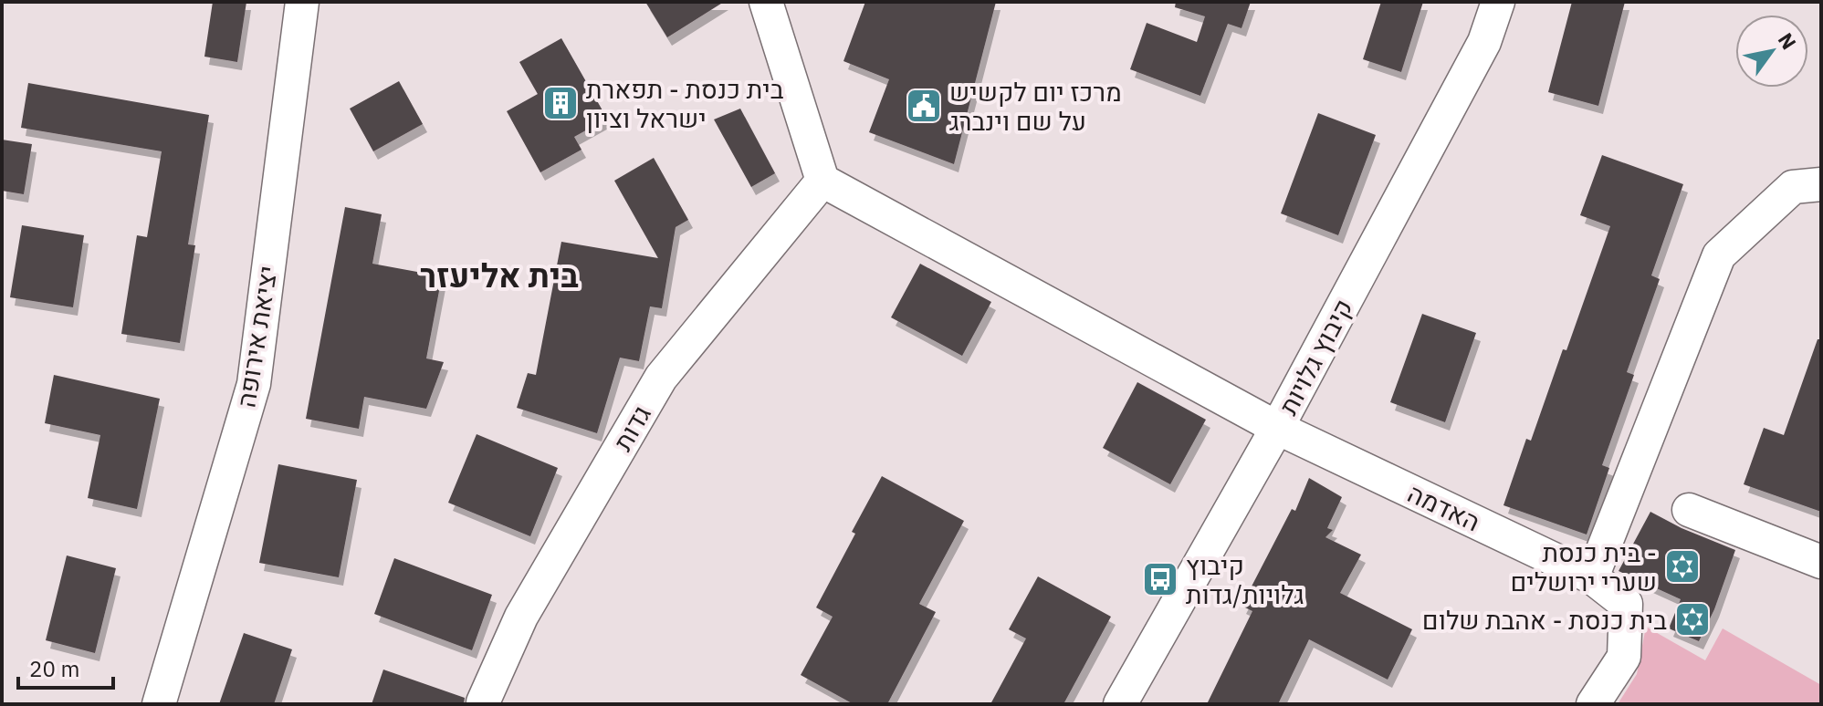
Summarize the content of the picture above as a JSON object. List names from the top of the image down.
{
  "streets": {
    "street": [
      "יציאת אירופה",
      "קיבוץ גלויות",
      "גדות",
      "האדמה"
    ]
  },
  "crossings": [
    ["קיבוץ גלויות", "האדמה"],
    ["גדות", "האדמה"]
  ],
  "districts": ["בית אליעזר"],
  "places": {
    "building": ["בית כנסת - תפארת ישראל וציון"],
    "public building": ["מרכז יום לקשיש על שם וינברג"],
    "synagogue": ["בית כנסת - שערי ירושלים", "בית כנסת - אהבת שלום"],
    "bus stop": ["קיבוץ גלויות/גדות"]
  },
  "scale_bar": "20 m",
  "north": "top right"
}
